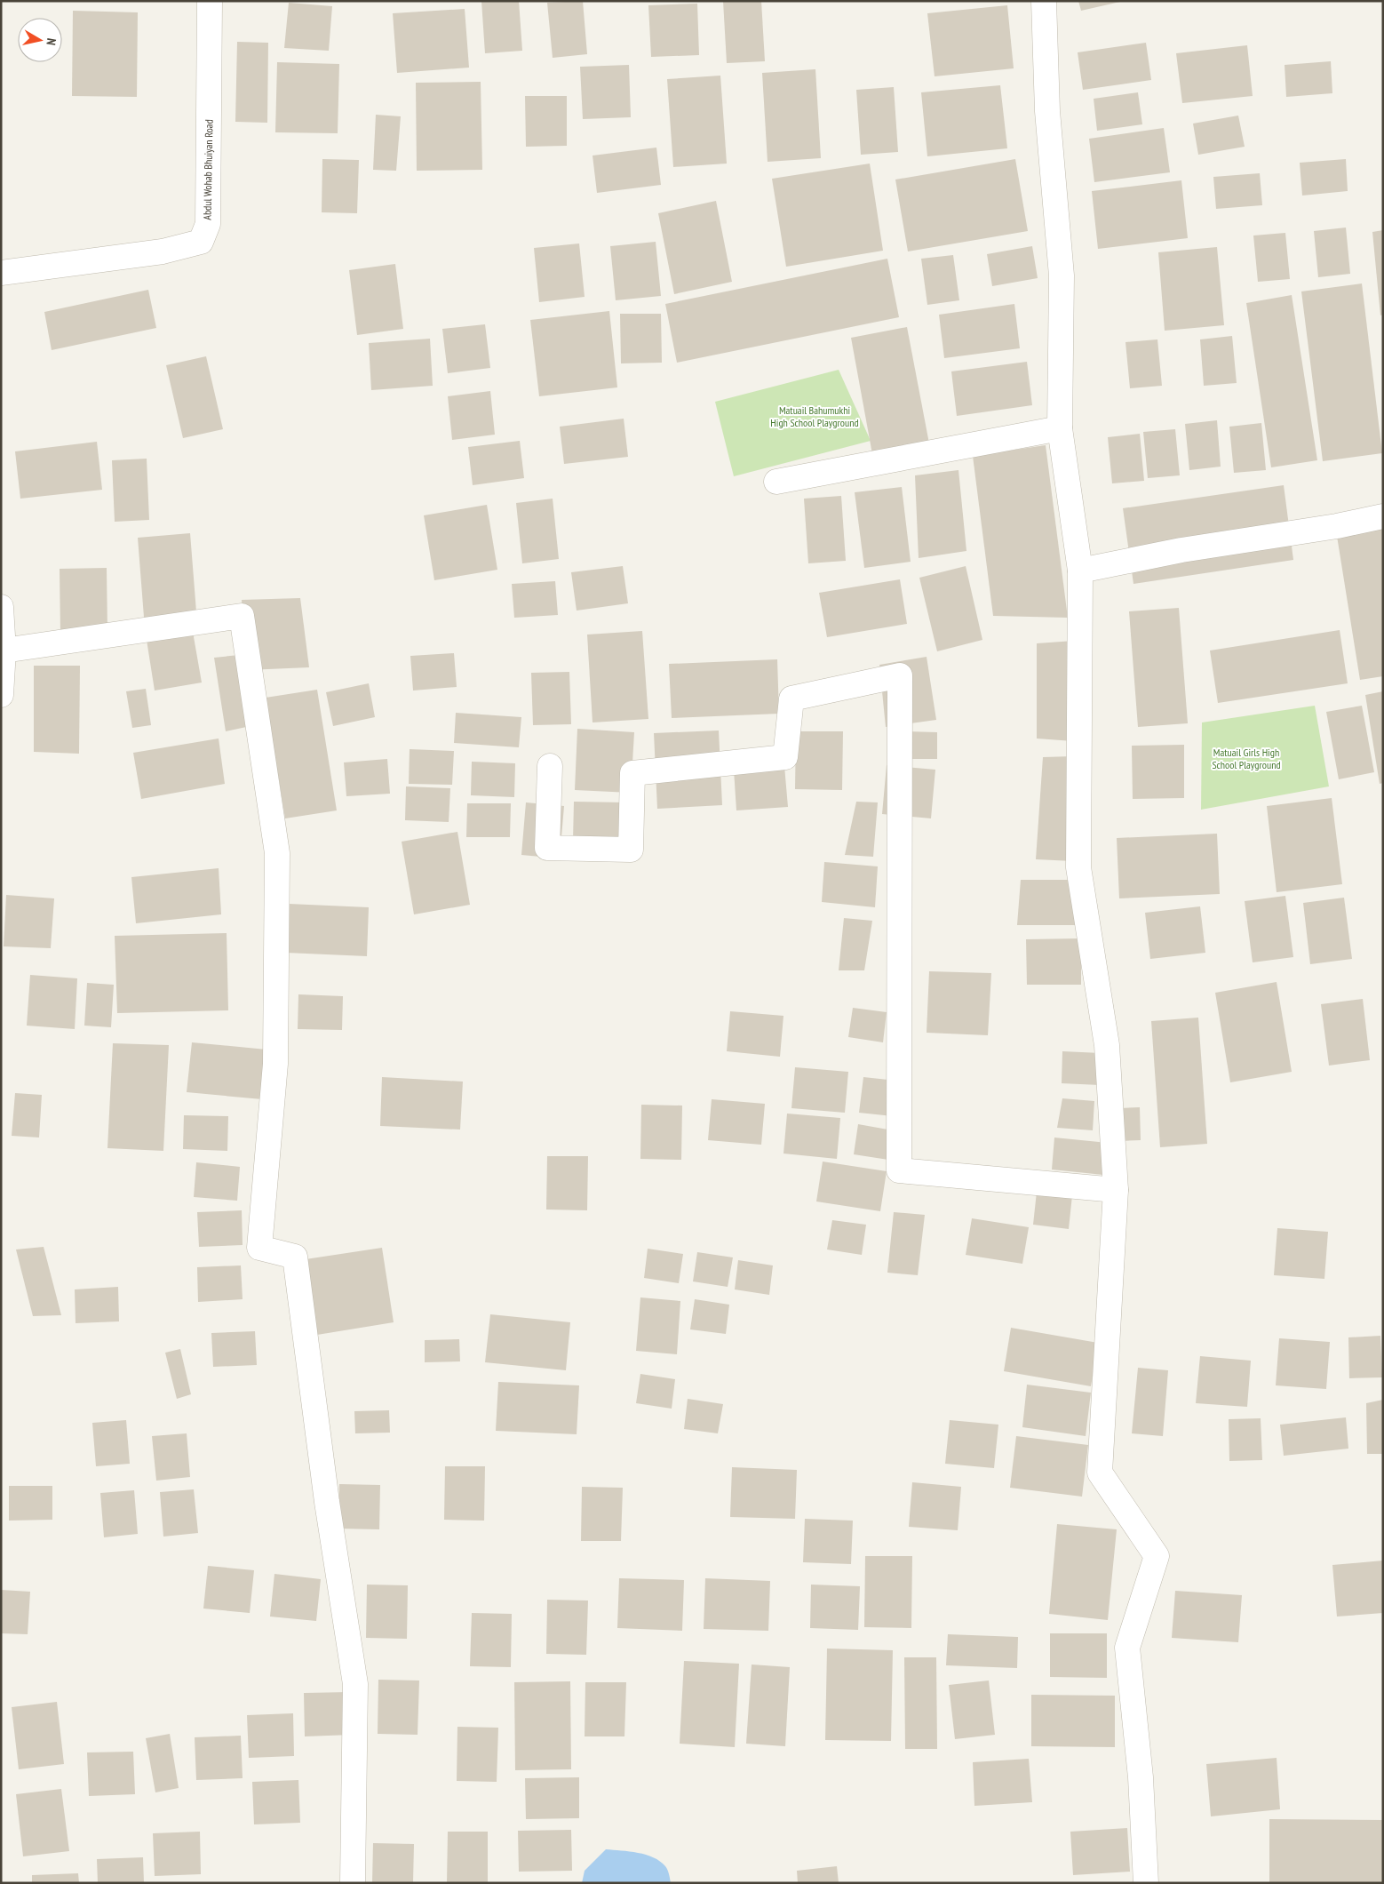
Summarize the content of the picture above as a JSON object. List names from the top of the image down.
{
  "streets": {
    "street": ["Abdul Wohab Bhuiyan Road"]
  },
  "parks": ["Matuail Bahumukhi High School Playground", "Matuail Girls High School Playground"],
  "north": "right"
}
